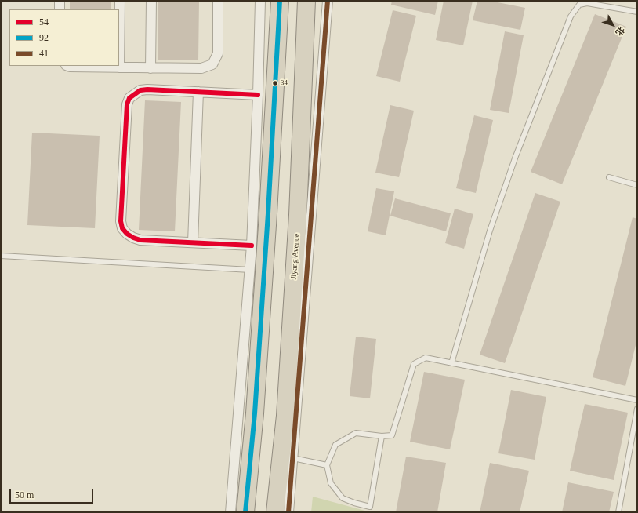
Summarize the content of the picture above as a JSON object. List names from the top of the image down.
{
  "streets": {
    "highway": ["Jiyang Avenue"]
  },
  "places": ["34"],
  "lines": ["transit line 92", "transit line 41", "transit line 54"],
  "legend": ["54", "92", "41"],
  "scale_bar": "50 m",
  "north": "bottom right"
}
